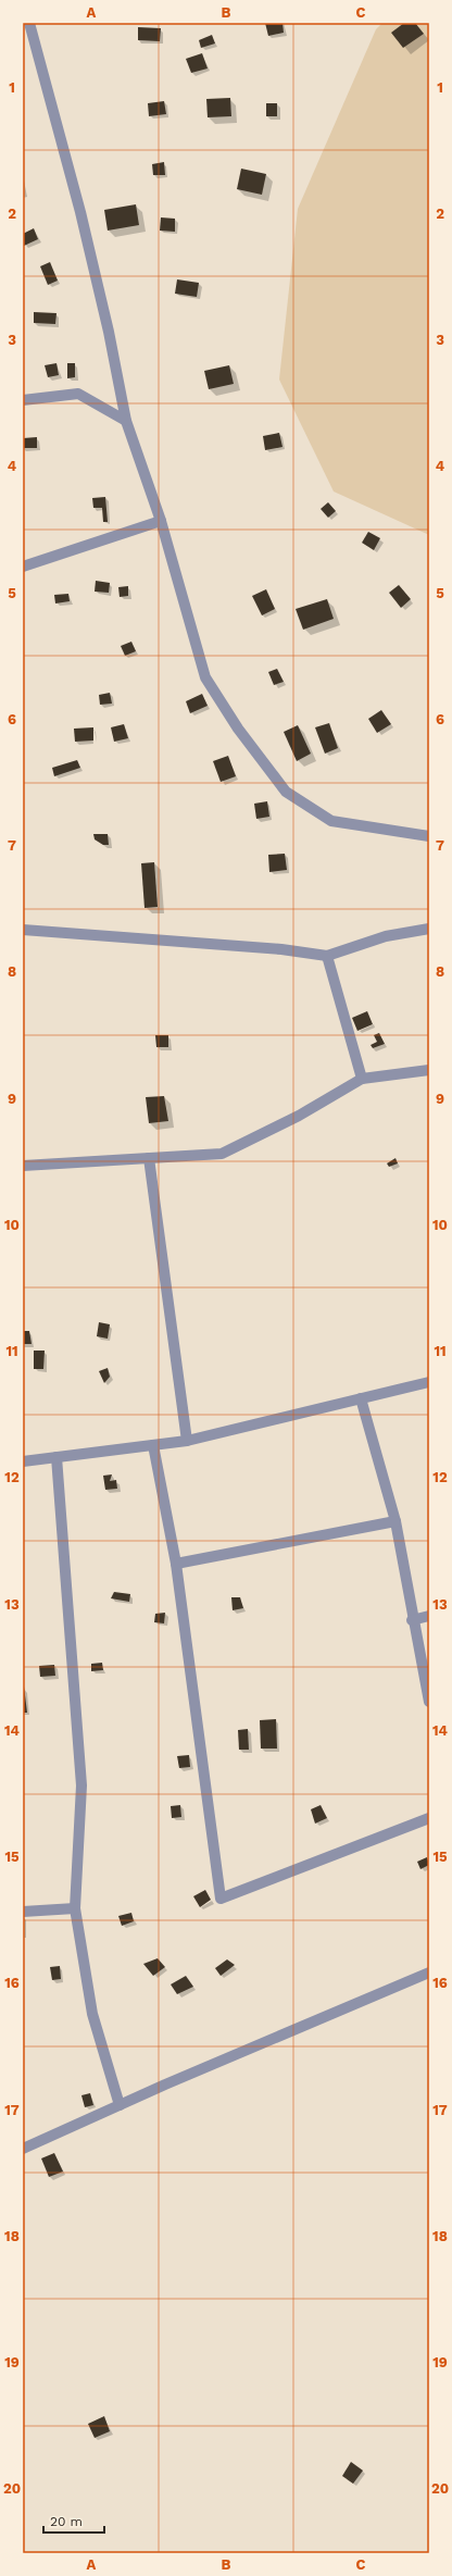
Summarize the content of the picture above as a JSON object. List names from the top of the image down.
{
  "scale_bar": "20 m",
  "grid": {
    "columns": ["A", "B", "C"],
    "rows": [
      "1",
      "2",
      "3",
      "4",
      "5",
      "6",
      "7",
      "8",
      "9",
      "10",
      "11",
      "12",
      "13",
      "14",
      "15",
      "16",
      "17",
      "18",
      "19",
      "20"
    ]
  }
}
